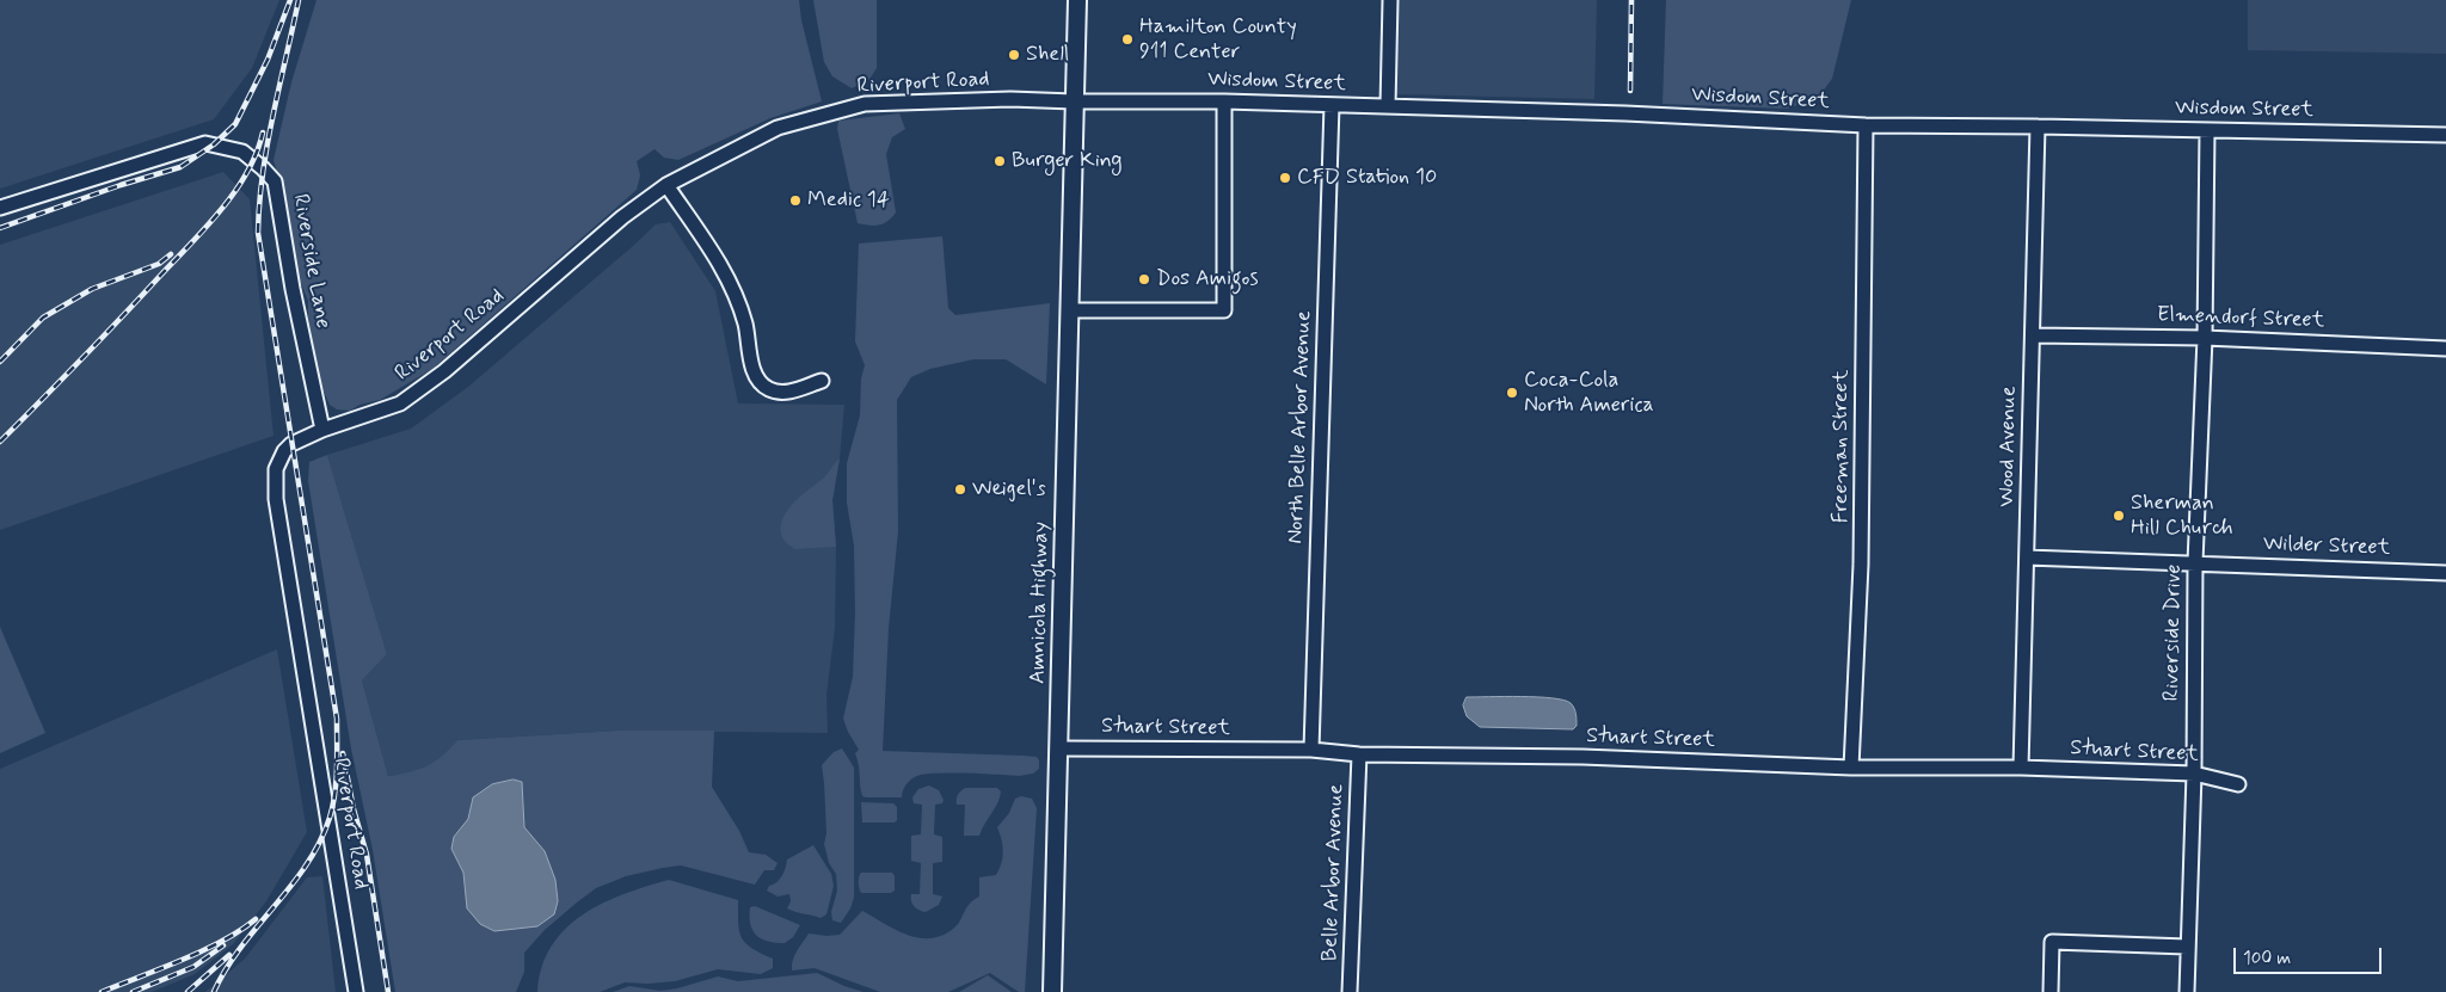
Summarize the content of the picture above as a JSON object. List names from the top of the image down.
{
  "streets": {
    "main road": ["Amnicola Highway"],
    "street": [
      "Wisdom Street",
      "Riverport Road",
      "Riverside Lane",
      "Elmendorf Street",
      "North Belle Arbor Avenue",
      "Freeman Street",
      "Wood Avenue",
      "Wilder Street",
      "Riverside Drive",
      "Stuart Street",
      "Belle Arbor Avenue"
    ]
  },
  "crossings": [
    ["Wisdom Street", "Riverport Road"],
    ["Wisdom Street", "North Belle Arbor Avenue"],
    ["Wisdom Street", "Freeman Street"],
    ["Wisdom Street", "Wood Avenue"],
    ["Wisdom Street", "Amnicola Highway"],
    ["Wisdom Street", "Riverside Drive"],
    ["Riverport Road", "Riverside Lane"],
    ["Riverport Road", "Amnicola Highway"],
    ["Elmendorf Street", "Wood Avenue"],
    ["Elmendorf Street", "Riverside Drive"],
    ["North Belle Arbor Avenue", "Stuart Street"],
    ["Freeman Street", "Stuart Street"],
    ["Wood Avenue", "Wilder Street"],
    ["Wood Avenue", "Stuart Street"],
    ["Wilder Street", "Riverside Drive"],
    ["Amnicola Highway", "Stuart Street"],
    ["Riverside Drive", "Stuart Street"],
    ["Stuart Street", "Belle Arbor Avenue"]
  ],
  "places": [
    "Hamilton County 911 Center",
    "Shell",
    "Burger King",
    "CFD Station 10",
    "Medic 14",
    "Dos Amigos",
    "Coca-Cola North America",
    "Weigel's",
    "Sherman Hill Church"
  ],
  "scale_bar": "100 m"
}
